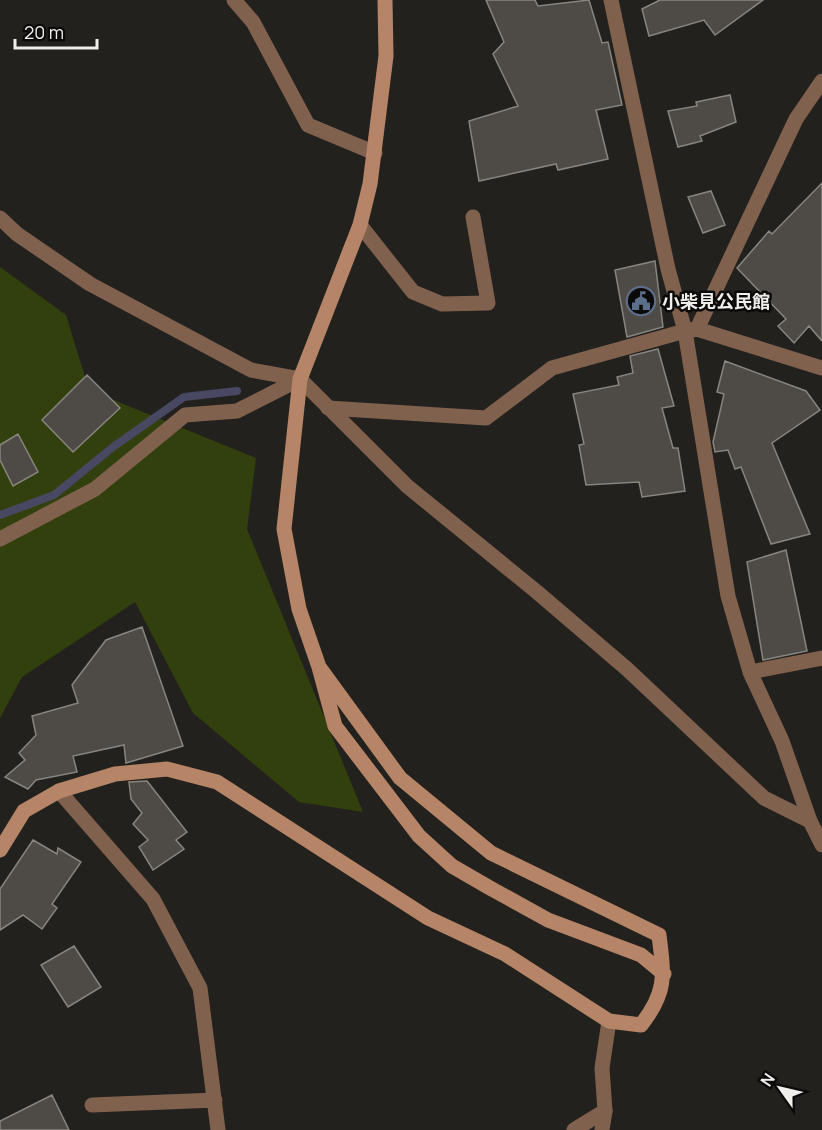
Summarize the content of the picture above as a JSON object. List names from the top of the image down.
{
  "places": {
    "public building": ["小柴見公民館"]
  },
  "scale_bar": "20 m",
  "north": "top left"
}
